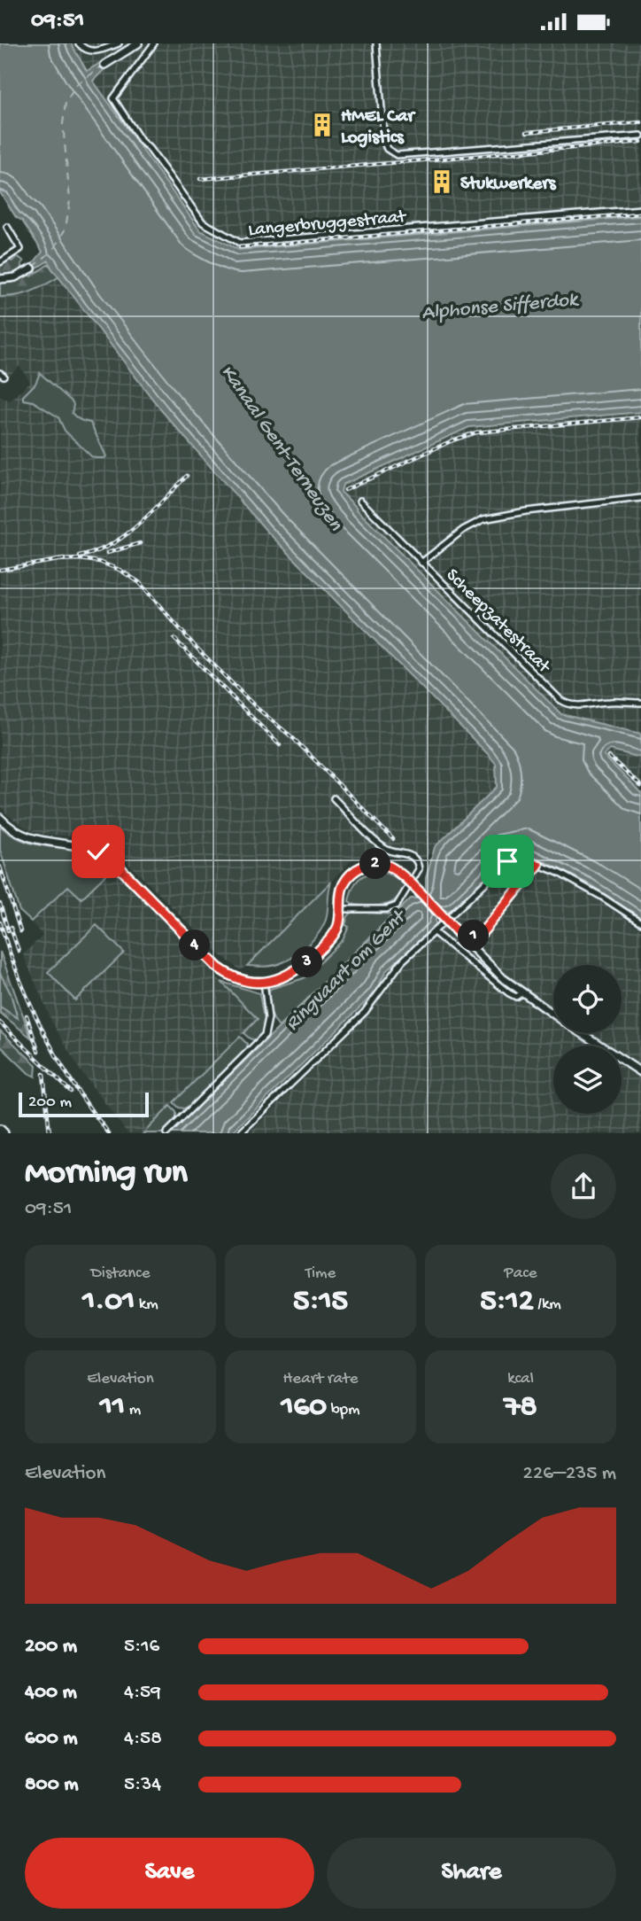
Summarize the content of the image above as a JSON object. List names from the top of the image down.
{
  "streets": {
    "street": ["Langerbruggestraat", "Scheepzatestraat"]
  },
  "water": ["Alphonse Sifferdok", "Kanaal Gent-Terneuzen", "Ringvaart om Gent"],
  "places": {
    "building": ["HMEL Car Logistics", "Stukwerkers"]
  },
  "scale_bar": "200 m",
  "page": {
    "status": "09:51",
    "pins": [
      "2",
      "1",
      "4",
      "3"
    ],
    "scale": "200 m",
    "heading": ["Morning run", "09:51"],
    "stats": [
      ["Distance", "1.01 km"],
      ["Time", "5:15"],
      ["Pace", "5:12 /km"],
      ["Elevation", "11 m"],
      ["Heart rate", "160 bpm"],
      ["kcal", "78"]
    ],
    "chart": ["Elevation", "226–235 m"],
    "list": [
      {
        "name": "200 m",
        "note": "5:16"
      },
      {
        "name": "400 m",
        "note": "4:59"
      },
      {
        "name": "600 m",
        "note": "4:58"
      },
      {
        "name": "800 m",
        "note": "5:34"
      }
    ],
    "buttons": ["Save", "Share"]
  }
}
